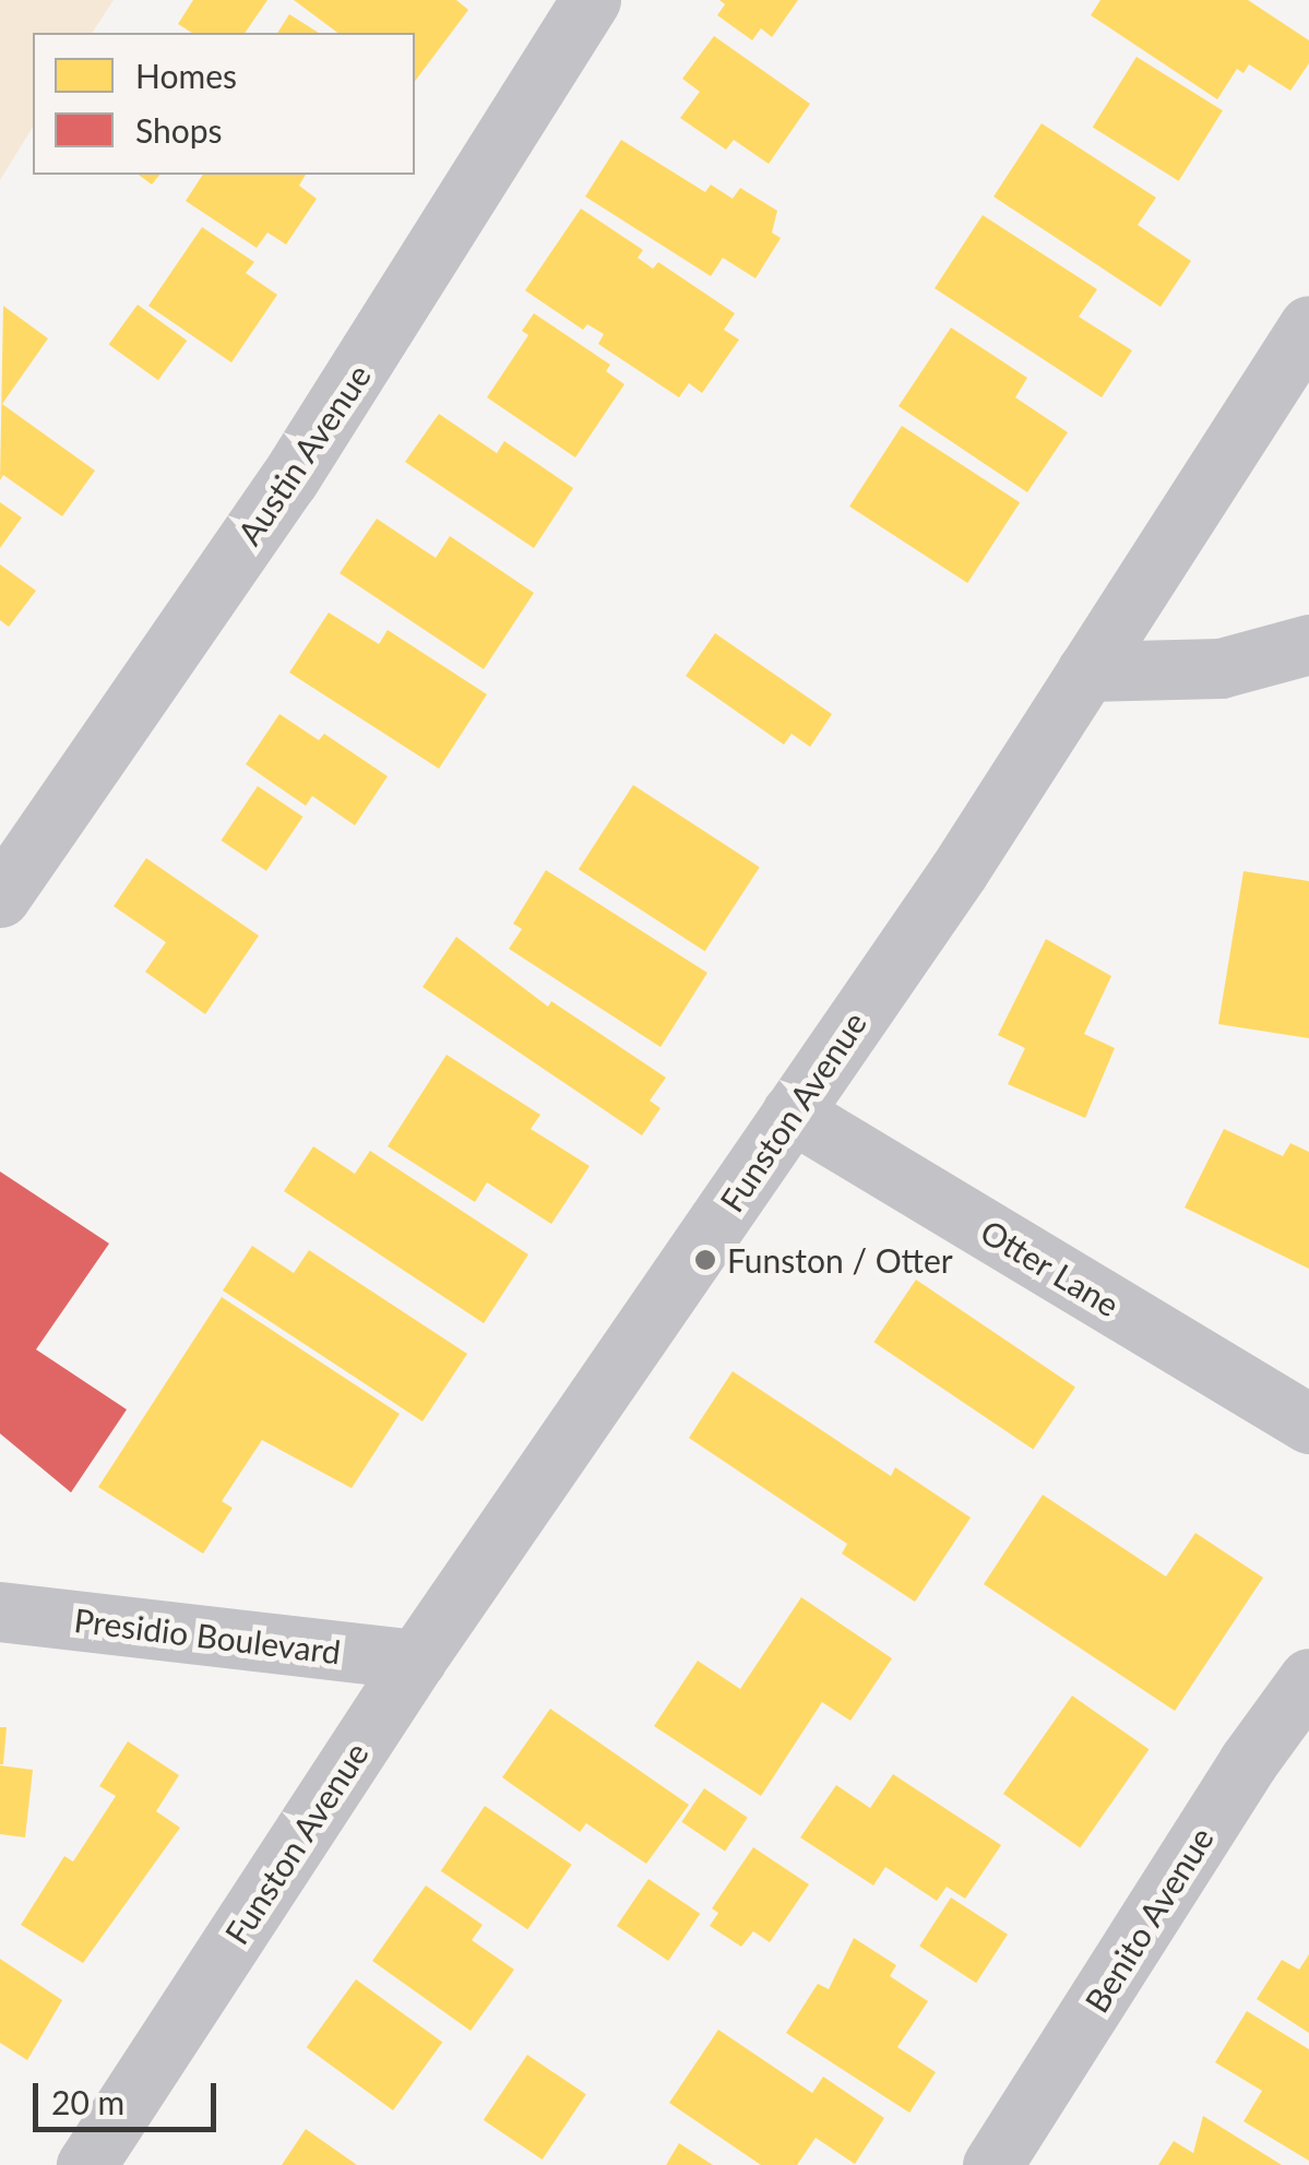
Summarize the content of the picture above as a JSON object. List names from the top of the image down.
{
  "streets": {
    "street": [
      "Austin Avenue",
      "Funston Avenue",
      "Otter Lane",
      "Presidio Boulevard",
      "Benito Avenue"
    ]
  },
  "crossings": [
    ["Funston Avenue", "Otter Lane"],
    ["Funston Avenue", "Presidio Boulevard"]
  ],
  "places": ["Funston / Otter"],
  "legend": ["Homes", "Shops"],
  "scale_bar": "20 m"
}
